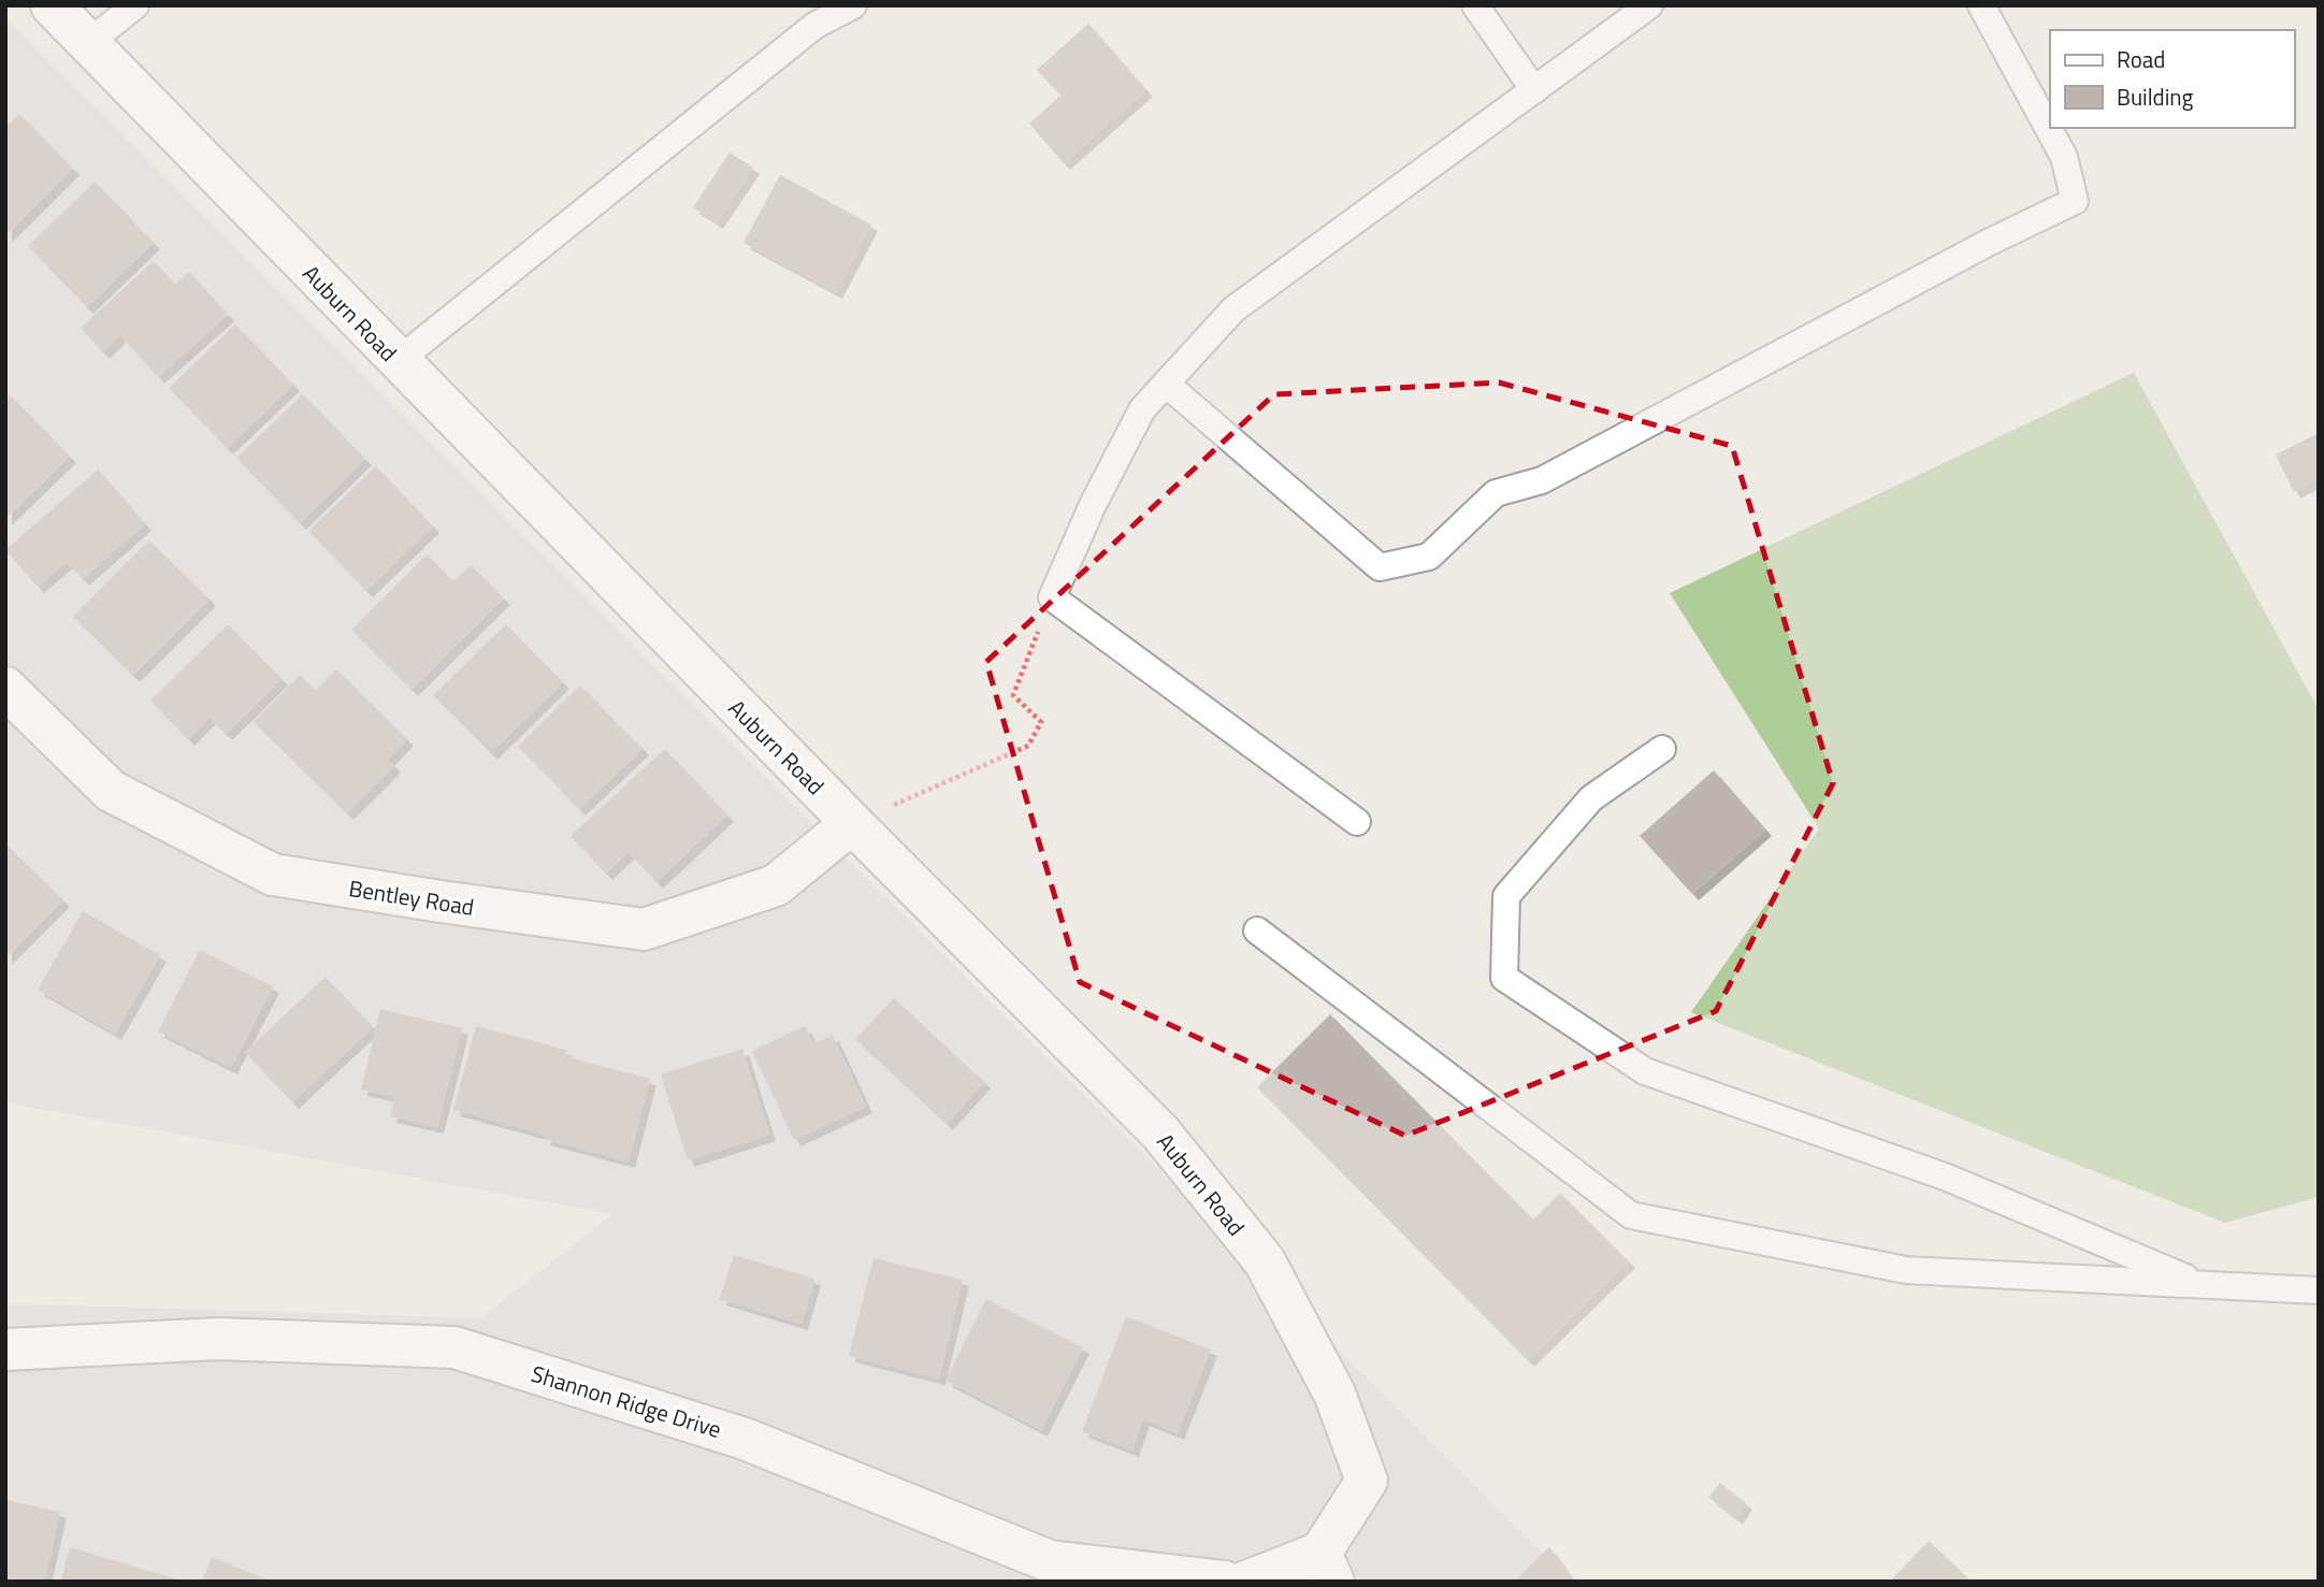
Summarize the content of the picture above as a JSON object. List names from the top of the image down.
{
  "streets": {
    "street": ["Auburn Road", "Bentley Road", "Shannon Ridge Drive"]
  },
  "crossings": [
    ["Auburn Road", "Bentley Road"]
  ],
  "legend": ["Road", "Building"]
}
